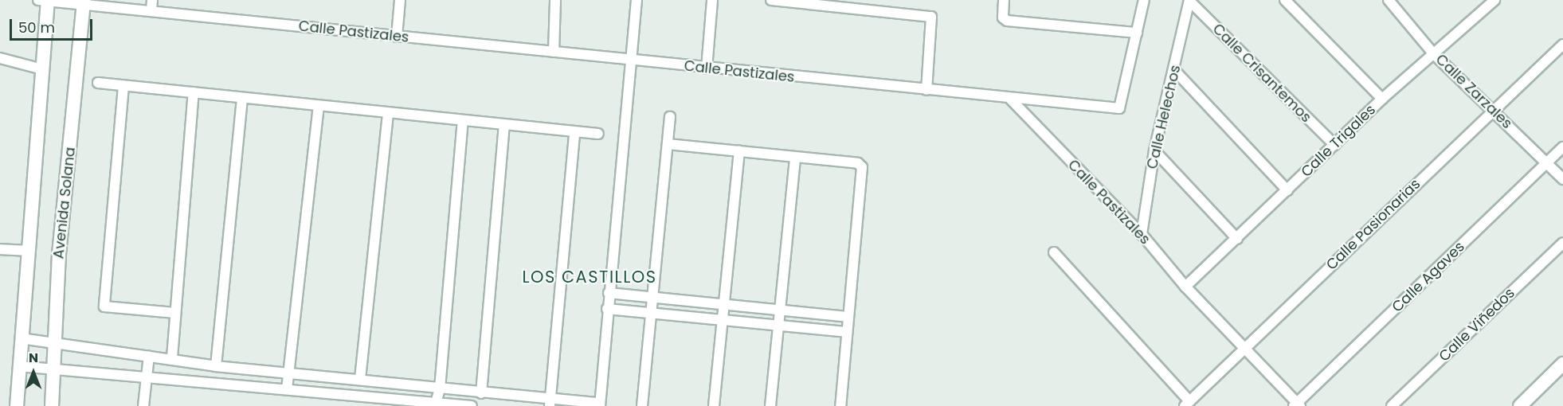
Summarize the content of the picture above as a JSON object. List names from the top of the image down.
{
  "streets": {
    "street": [
      "Calle Pastizales",
      "Calle Crisantemos",
      "Calle Zarzales",
      "Calle Helechos",
      "Calle Trigales",
      "Avenida Solana",
      "Calle Pasionarias",
      "Calle Agaves",
      "Calle Viñedos"
    ]
  },
  "crossings": [
    ["Calle Pastizales", "Calle Helechos"],
    ["Calle Pastizales", "Calle Trigales"],
    ["Calle Pastizales", "Avenida Solana"],
    ["Calle Pastizales", "Calle Pasionarias"],
    ["Calle Pastizales", "Calle Agaves"],
    ["Calle Crisantemos", "Calle Helechos"],
    ["Calle Crisantemos", "Calle Trigales"],
    ["Calle Zarzales", "Calle Trigales"],
    ["Calle Zarzales", "Calle Pasionarias"],
    ["Calle Zarzales", "Calle Agaves"]
  ],
  "districts": ["LOS CASTILLOS"],
  "scale_bar": "50 m",
  "north": "top"
}
